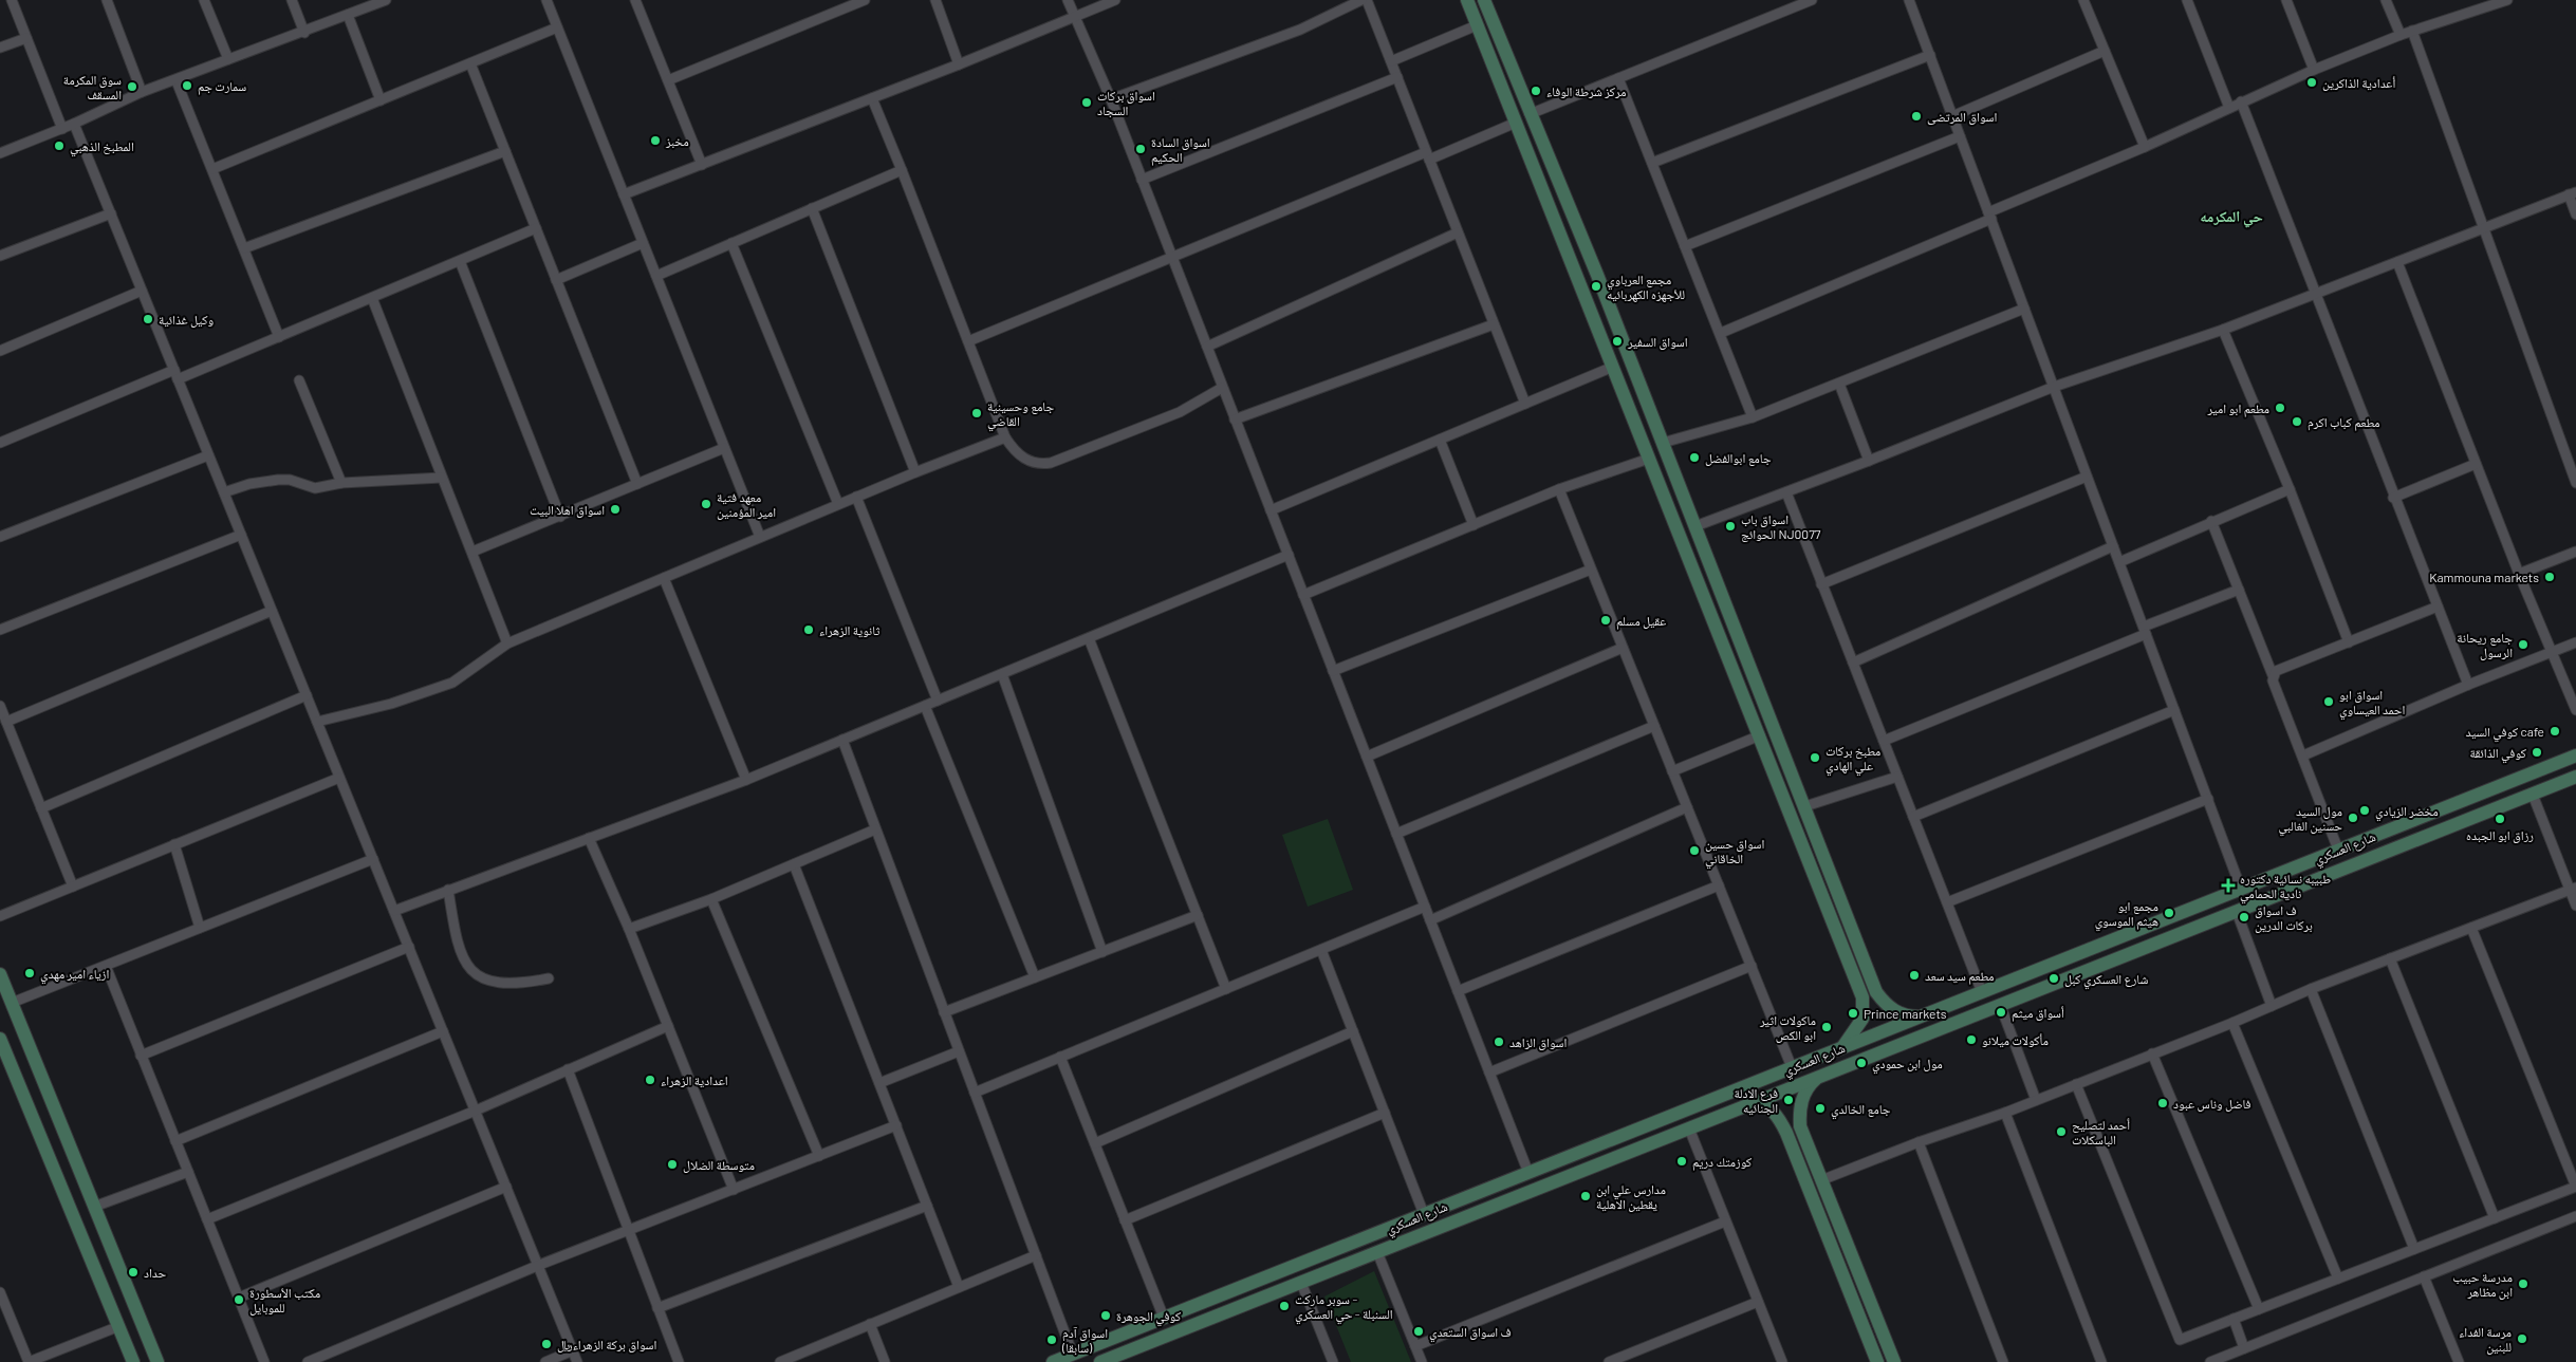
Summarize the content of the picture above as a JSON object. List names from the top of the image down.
{
  "streets": {
    "main road": ["شارع العسكري"]
  },
  "districts": ["حي المكرمه"],
  "places": {
    "other": [
      "أعدادية الذاكرين",
      "سمارت جم",
      "سوق المكرمة المسقف",
      "مركز شرطة الوفاء",
      "اسواق بركات السجاد",
      "اسواق المرتضى",
      "مخبز",
      "المطبخ الذهبي",
      "اسواق السادة الحكيم",
      "مجمع العرباوي للأجهزه الكهربائيه",
      "وكيل غذائية",
      "اسواق السفير",
      "مطعم ابو امير",
      "جامع وحسينية القاضي",
      "مطعم كباب اكرم",
      "جامع ابوالفضل",
      "معهد فتية امير المؤمنين",
      "اسواق اهلا البيت",
      "اسواق باب الحوائج NJ0077",
      "Kammouna markets",
      "عقيل مسلم",
      "ثانوية الزهراء",
      "جامع ريحانة الرسول",
      "اسواق ابو احمد العيساوي",
      "كوفي السيد cafe",
      "كوفي الذائقة",
      "مطبخ بركات علي الهادي",
      "مخضر الزيادي",
      "مول السيد حسنين الغالبي",
      "رزاق ابو الجبده",
      "اسواق حسين الخاقاني",
      "مجمع ابو هيثم الموسوي",
      "ف اسواق بركات الدرين",
      "ازياء امير مهدي",
      "مطعم سيد سعد",
      "شارع العسكري كبل",
      "أسواق ميثم",
      "Prince markets",
      "ماكولات اثير ابو الكص",
      "مأكولات ميلانو",
      "اسواق الزاهد",
      "مول ابن حمودي",
      "اعدادية الزهراء",
      "فرع الادلة الجنائيه",
      "فاضل وناس عبود",
      "جامع الخالدي",
      "أحمد لتصليح الباسكلات",
      "كوزمتك دريم",
      "متوسطة الضلال",
      "مدارس علي ابن يقطين الاهلية",
      "حداد",
      "مدرسة حبيب ابن مظاهر",
      "مكتب الأسطورة للموبايل",
      "سوبر ماركت - السنبلة - حي العسكري",
      "كوفي الجوهرة",
      "ف اسواق الستعدي",
      "مرسة الفداء للبنين",
      "اسواق آدم (سابقا)",
      "اسواق بركة الزهراء﷼"
    ],
    "health": ["طبيبه نسائية دكتوره نادية الحمامي"]
  }
}
